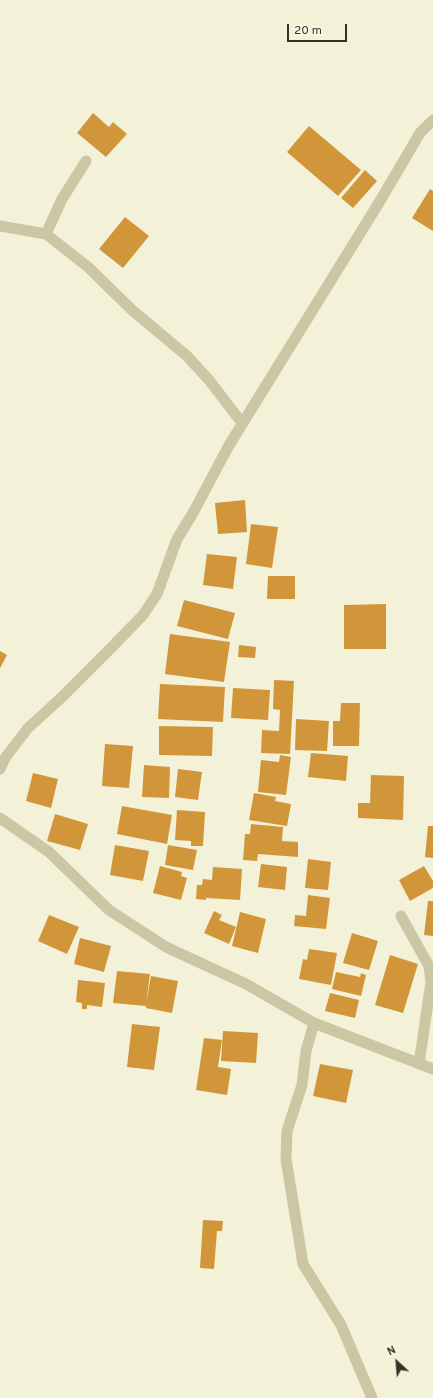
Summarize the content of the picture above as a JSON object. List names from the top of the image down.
{
  "scale_bar": "20 m",
  "north": "top left"
}
